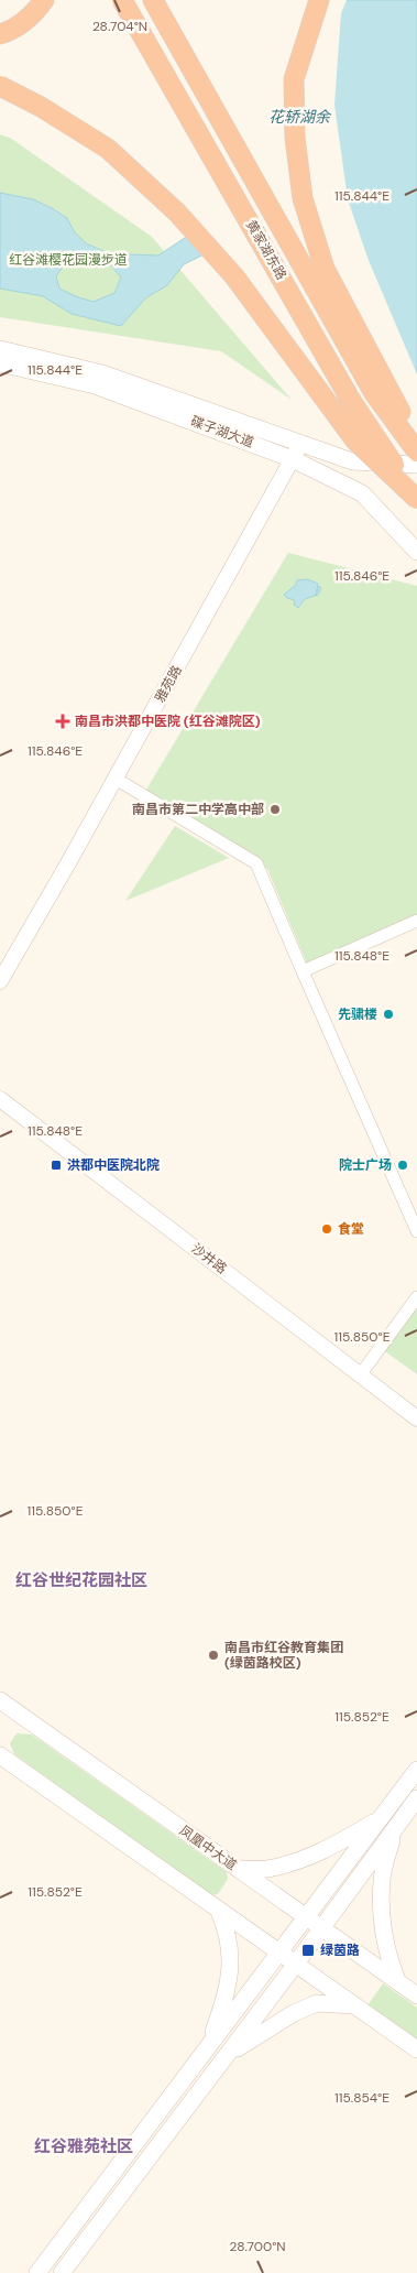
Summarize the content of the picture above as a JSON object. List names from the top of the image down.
{
  "streets": {
    "highway": ["黄家湖东路"],
    "main road": ["碟子湖大道", "凤凰中大道"],
    "street": ["雅苑路", "沙井路"]
  },
  "crossings": [
    ["碟子湖大道", "雅苑路"]
  ],
  "districts": ["红谷世纪花园社区", "红谷雅苑社区"],
  "water": ["花轿湖余"],
  "parks": ["红谷滩樱花园漫步道"],
  "places": {
    "health": ["南昌市洪都中医院 (红谷滩院区)"],
    "other": [
      "南昌市第二中学高中部",
      "先骕楼",
      "院士广场",
      "食堂",
      "南昌市红谷教育集团 (绿茵路校区)"
    ],
    "transit": ["洪都中医院北院", "绿茵路"]
  },
  "coordinates": [
    "28.704°N",
    "115.844°E",
    "115.846°E",
    "115.848°E",
    "115.850°E",
    "115.852°E",
    "115.854°E",
    "28.700°N"
  ]
}
